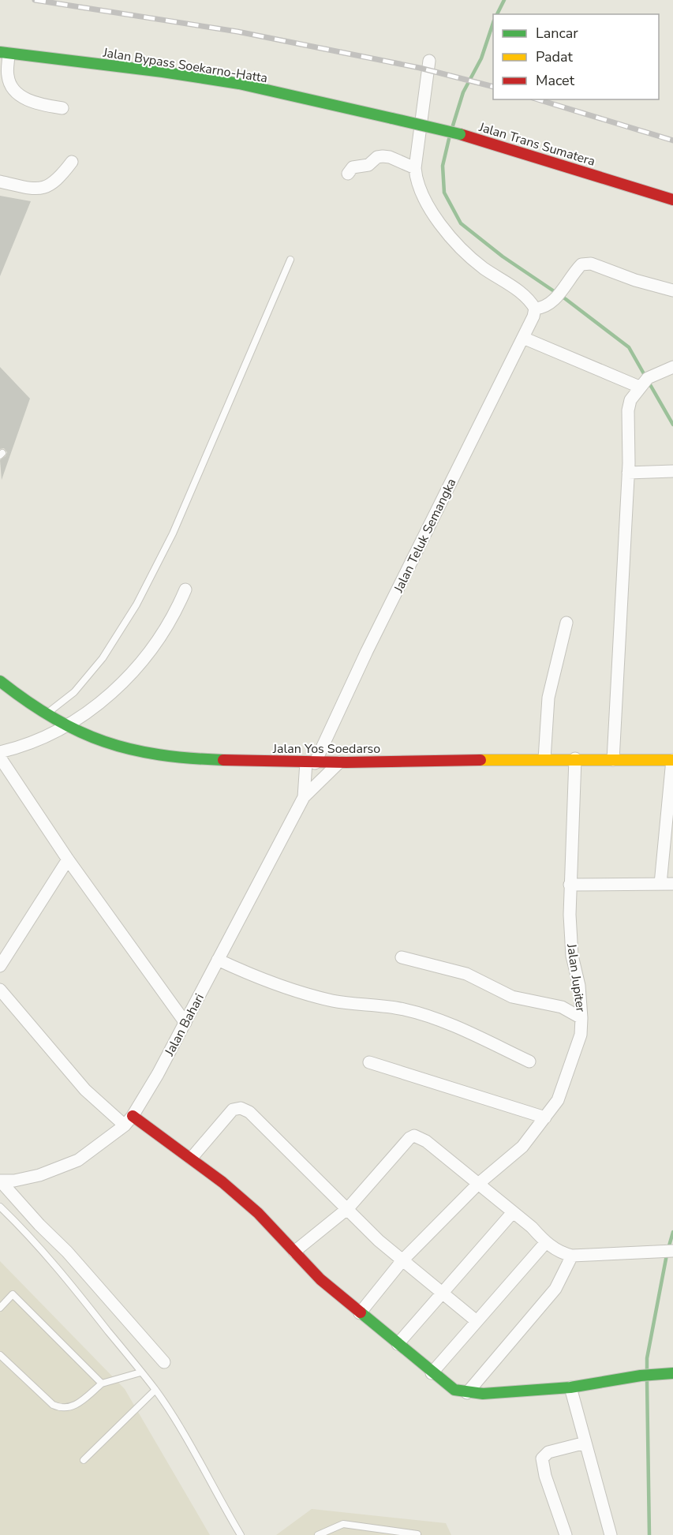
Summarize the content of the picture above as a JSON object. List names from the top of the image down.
{
  "streets": {
    "main road": ["Jalan Bypass Soekarno-Hatta", "Jalan Trans Sumatera", "Jalan Yos Soedarso"],
    "street": ["Jalan Teluk Semangka", "Jalan Jupiter", "Jalan Bahari"]
  },
  "crossings": [
    ["Jalan Bypass Soekarno-Hatta", "Jalan Trans Sumatera"],
    ["Jalan Teluk Semangka", "Jalan Yos Soedarso"],
    ["Jalan Teluk Semangka", "Jalan Bahari"],
    ["Jalan Yos Soedarso", "Jalan Jupiter"],
    ["Jalan Yos Soedarso", "Jalan Bahari"]
  ],
  "legend": ["Lancar", "Padat", "Macet"]
}
